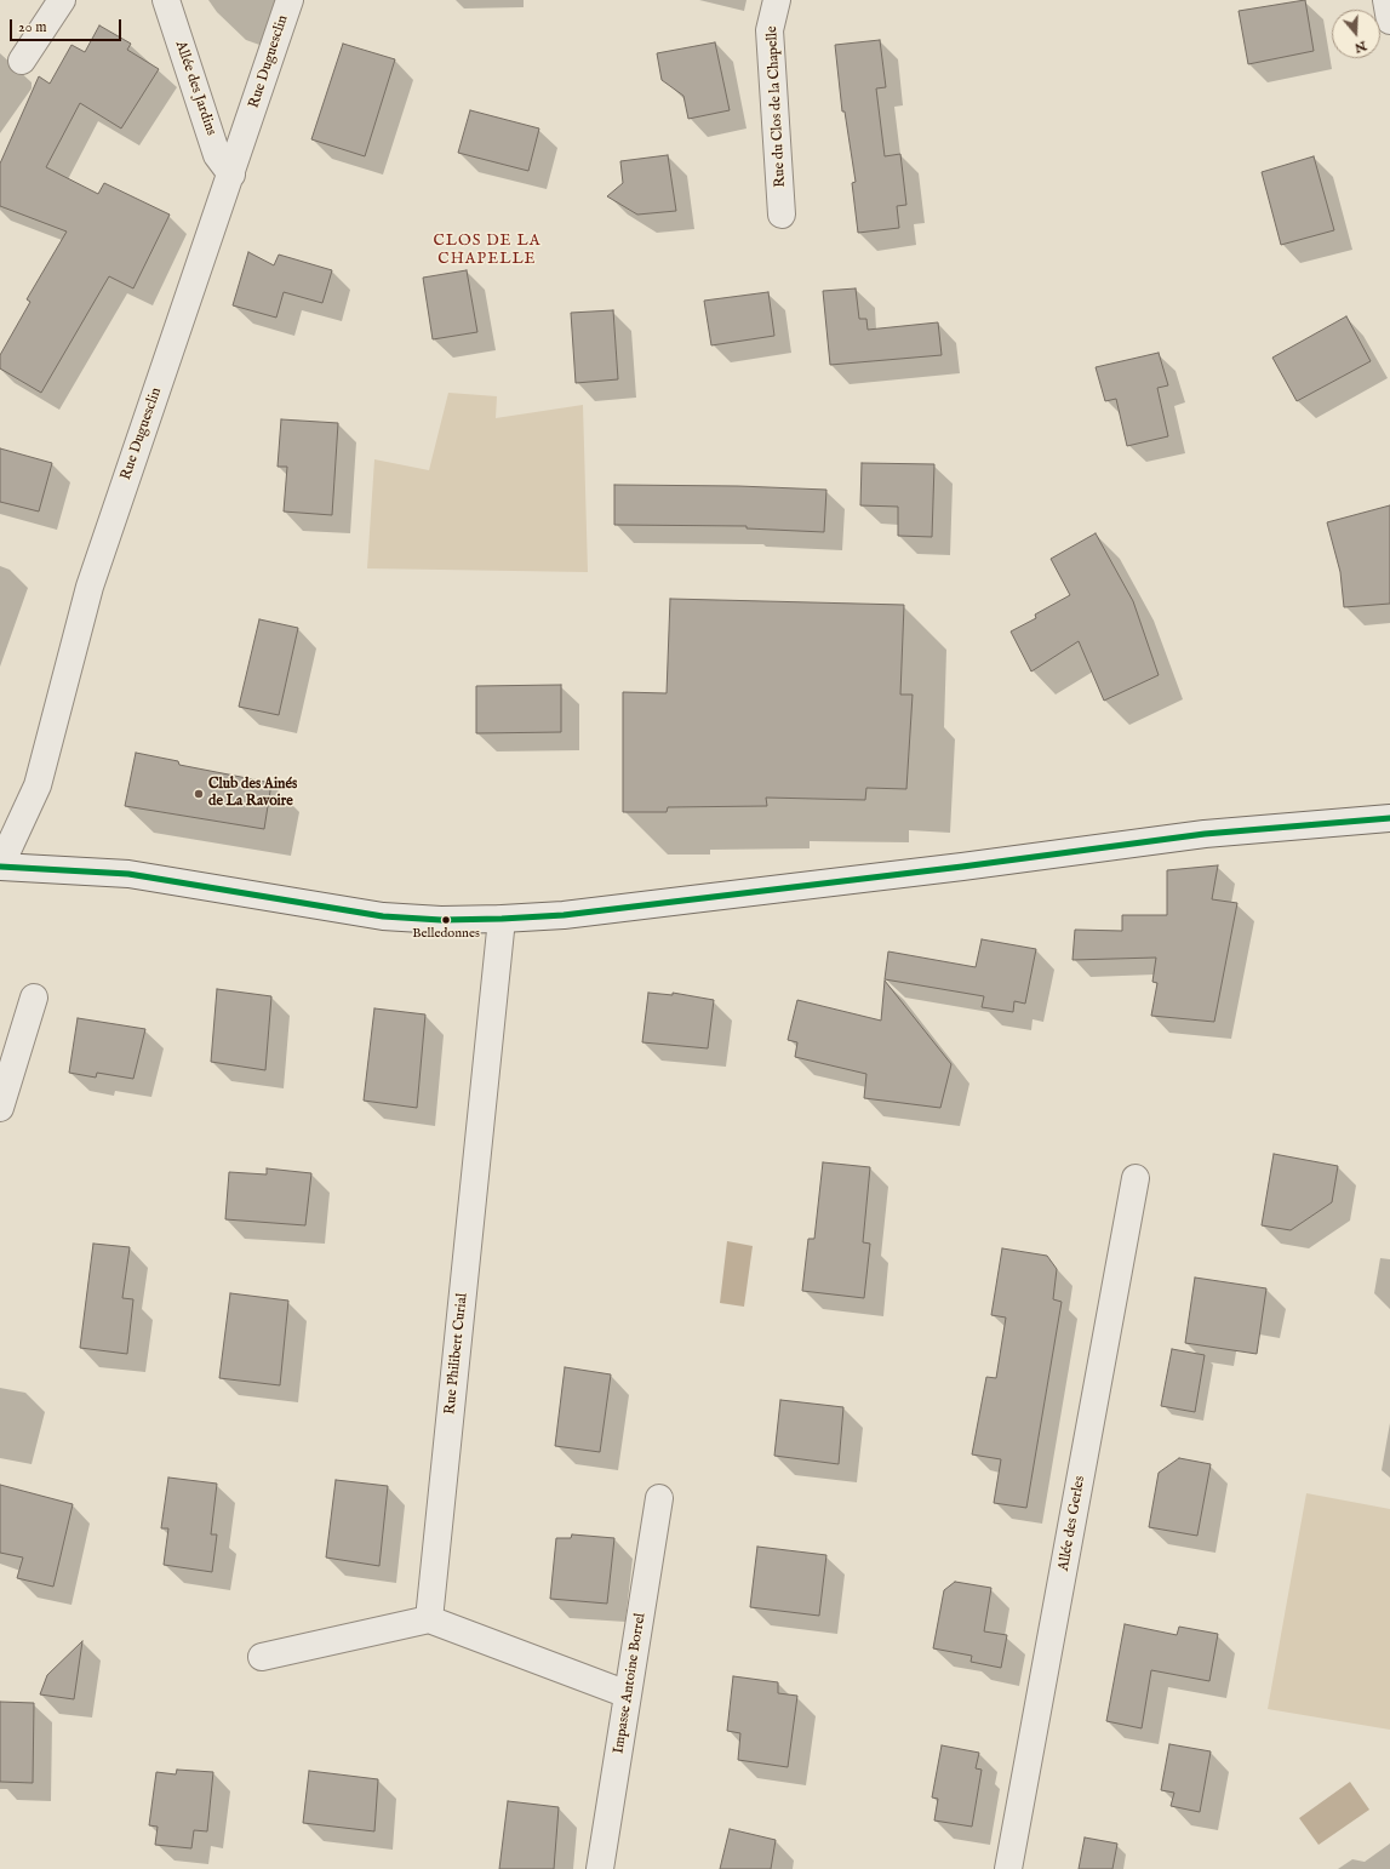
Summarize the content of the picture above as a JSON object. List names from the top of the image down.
{
  "streets": {
    "street": [
      "Rue Duguesclin",
      "Allée des Jardins",
      "Rue du Clos de la Chapelle",
      "Rue Philibert Curial",
      "Allée des Gerles",
      "Impasse Antoine Borrel"
    ]
  },
  "crossings": [
    ["Rue Duguesclin", "Allée des Jardins"]
  ],
  "districts": ["CLOS DE LA CHAPELLE"],
  "places": ["Club des Ainés de La Ravoire", "Belledonnes"],
  "scale_bar": "20 m",
  "north": "bottom"
}
